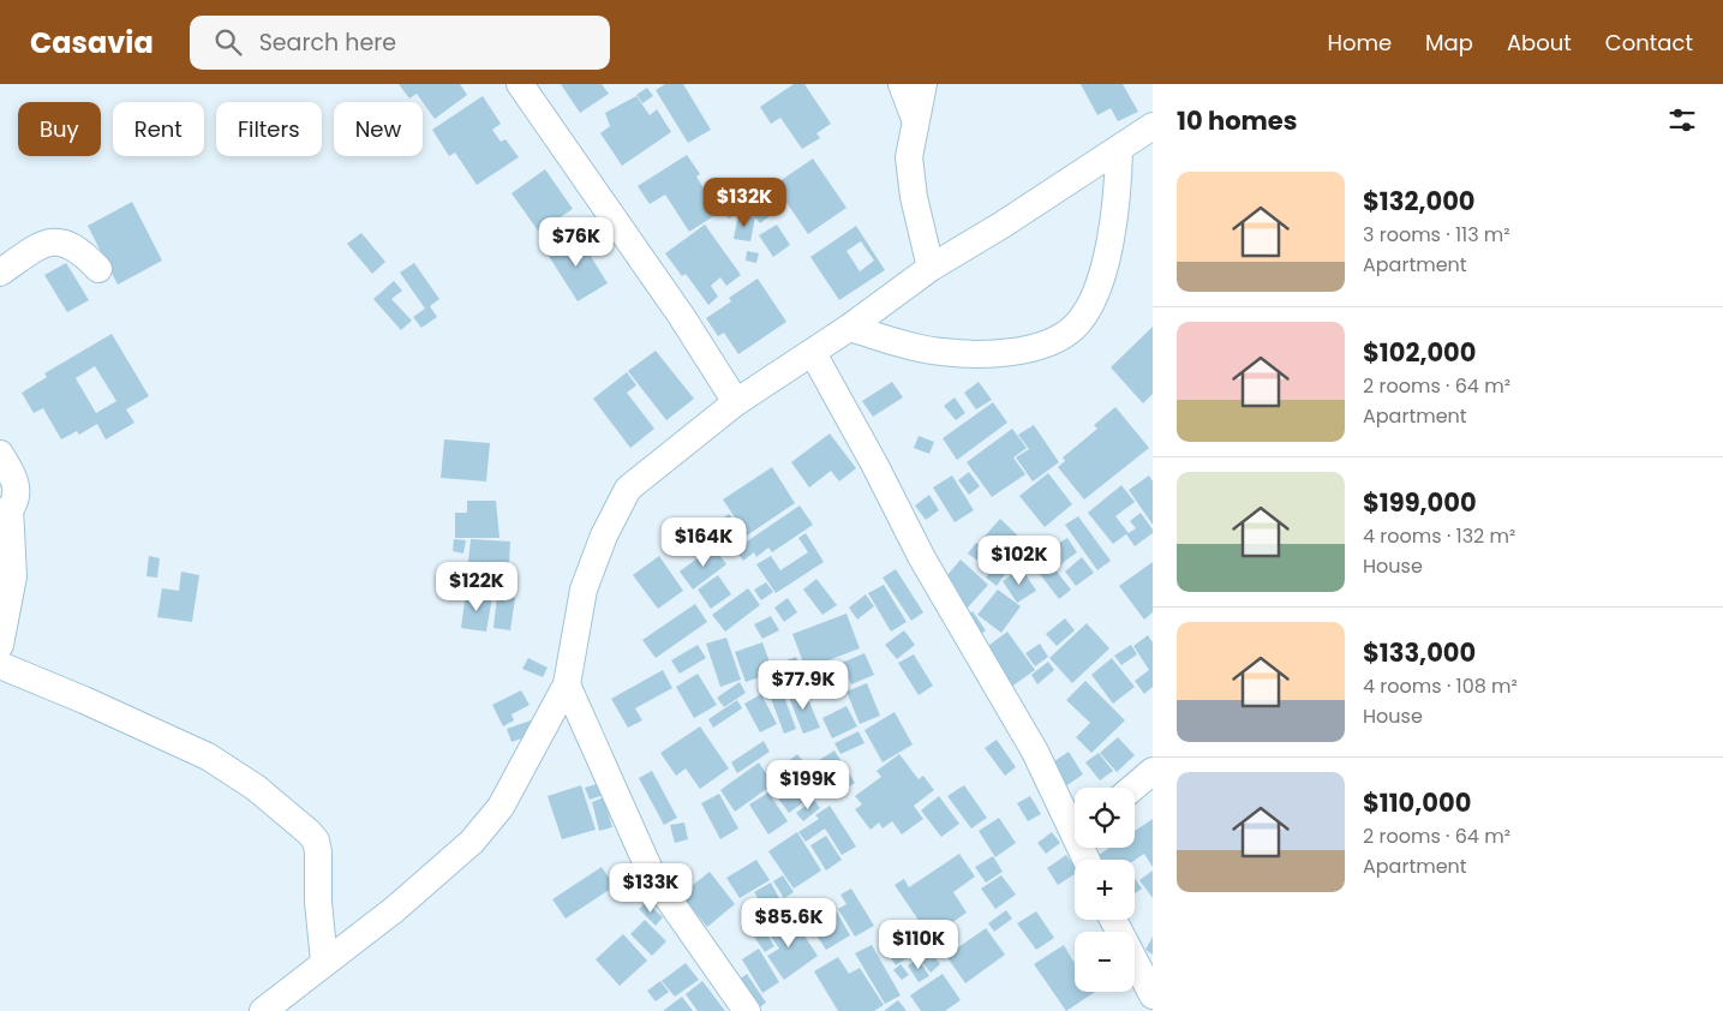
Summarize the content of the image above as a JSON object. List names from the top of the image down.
{
  "page": {
    "header": "Casavia",
    "search": "Search here",
    "nav": [
      "Home",
      "Map",
      "About",
      "Contact"
    ],
    "heading": "10 homes",
    "chip": [
      "Buy",
      "Rent",
      "Filters",
      "New"
    ],
    "list": [
      {
        "name": "$132,000",
        "note": "3 rooms · 113 m² · Apartment"
      },
      {
        "name": "$102,000",
        "note": "2 rooms · 64 m² · Apartment"
      },
      {
        "name": "$199,000",
        "note": "4 rooms · 132 m² · House"
      },
      {
        "name": "$133,000",
        "note": "4 rooms · 108 m² · House"
      },
      {
        "name": "$110,000",
        "note": "2 rooms · 64 m² · Apartment"
      }
    ],
    "price": [
      "$132K",
      "$76K",
      "$164K",
      "$102K",
      "$122K",
      "$77.9K",
      "$199K",
      "$133K",
      "$85.6K",
      "$110K"
    ],
    "map_buttons": ["+", "−"]
  }
}
